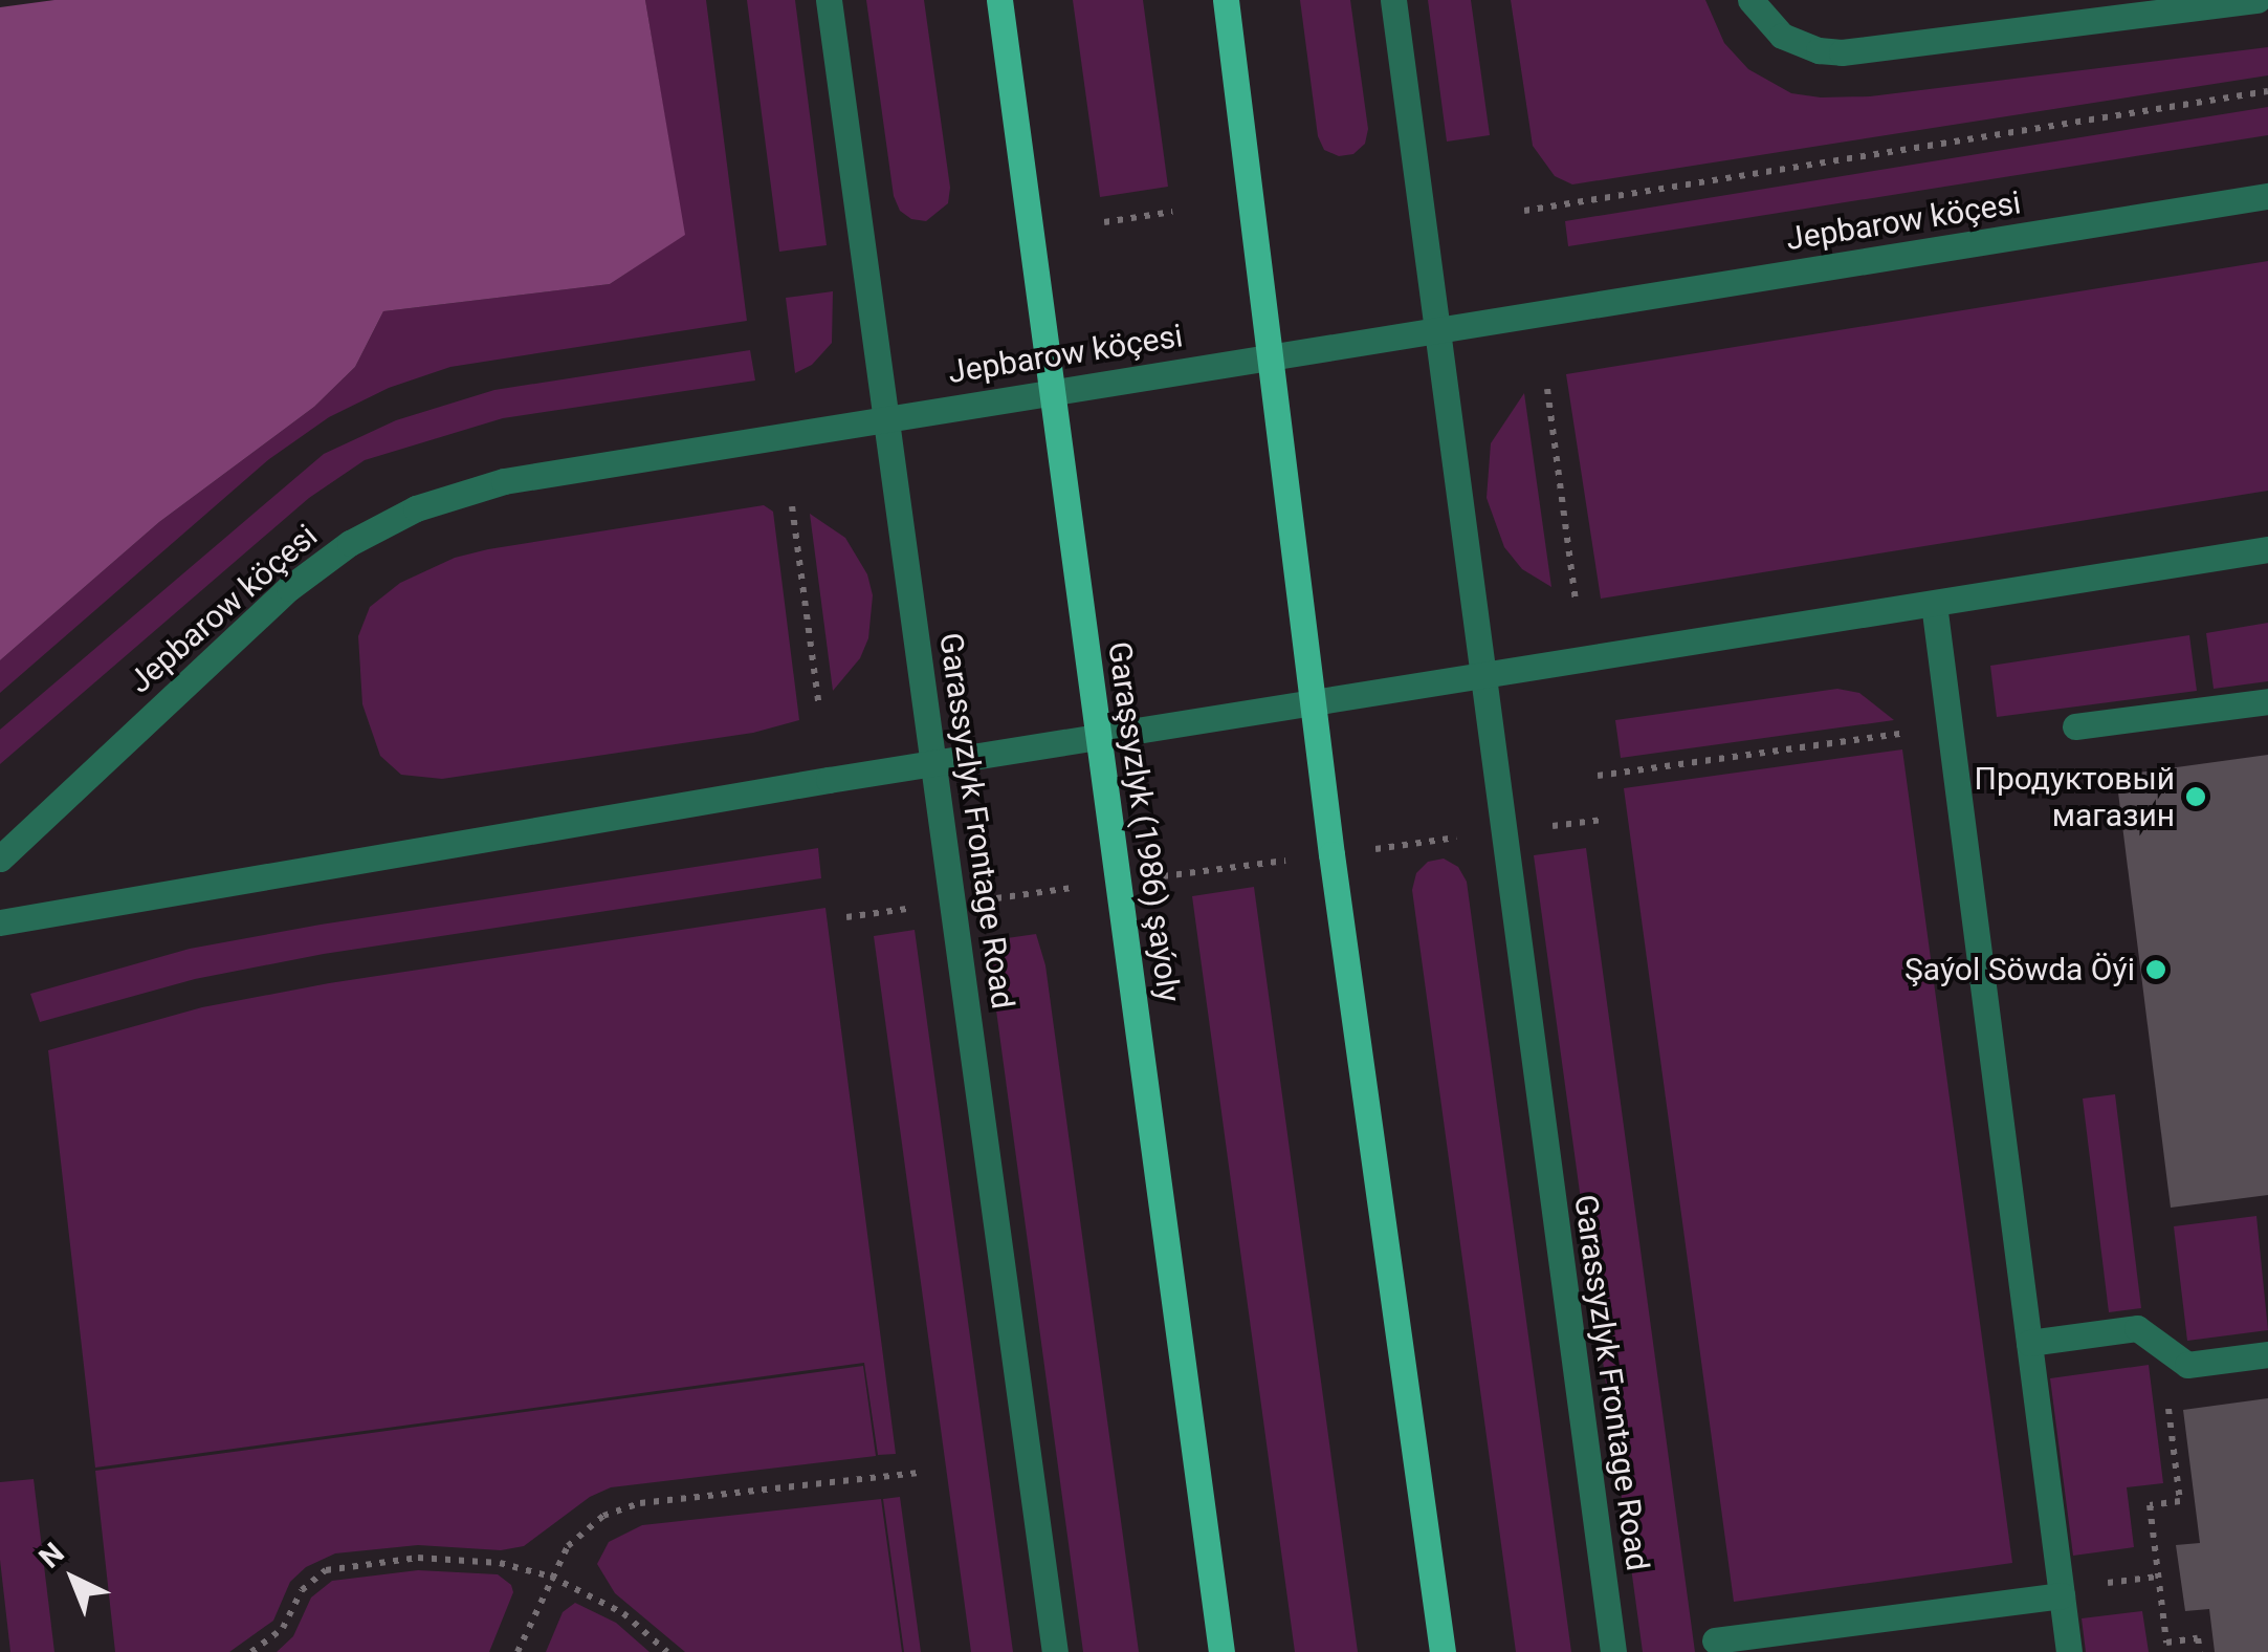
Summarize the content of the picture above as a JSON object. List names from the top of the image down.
{
  "streets": {
    "main road": ["Garaşsyzlyk (1986) şaýoly"],
    "street": ["Jepbarow köçesi", "Garassyzlyk Frontage Road"]
  },
  "crossings": [
    ["Jepbarow köçesi", "Garassyzlyk Frontage Road"],
    ["Jepbarow köçesi", "Garaşsyzlyk (1986) şaýoly"]
  ],
  "places": ["Продуктовый магазин", "Şaýol Söwda Öýi"],
  "north": "top left"
}
